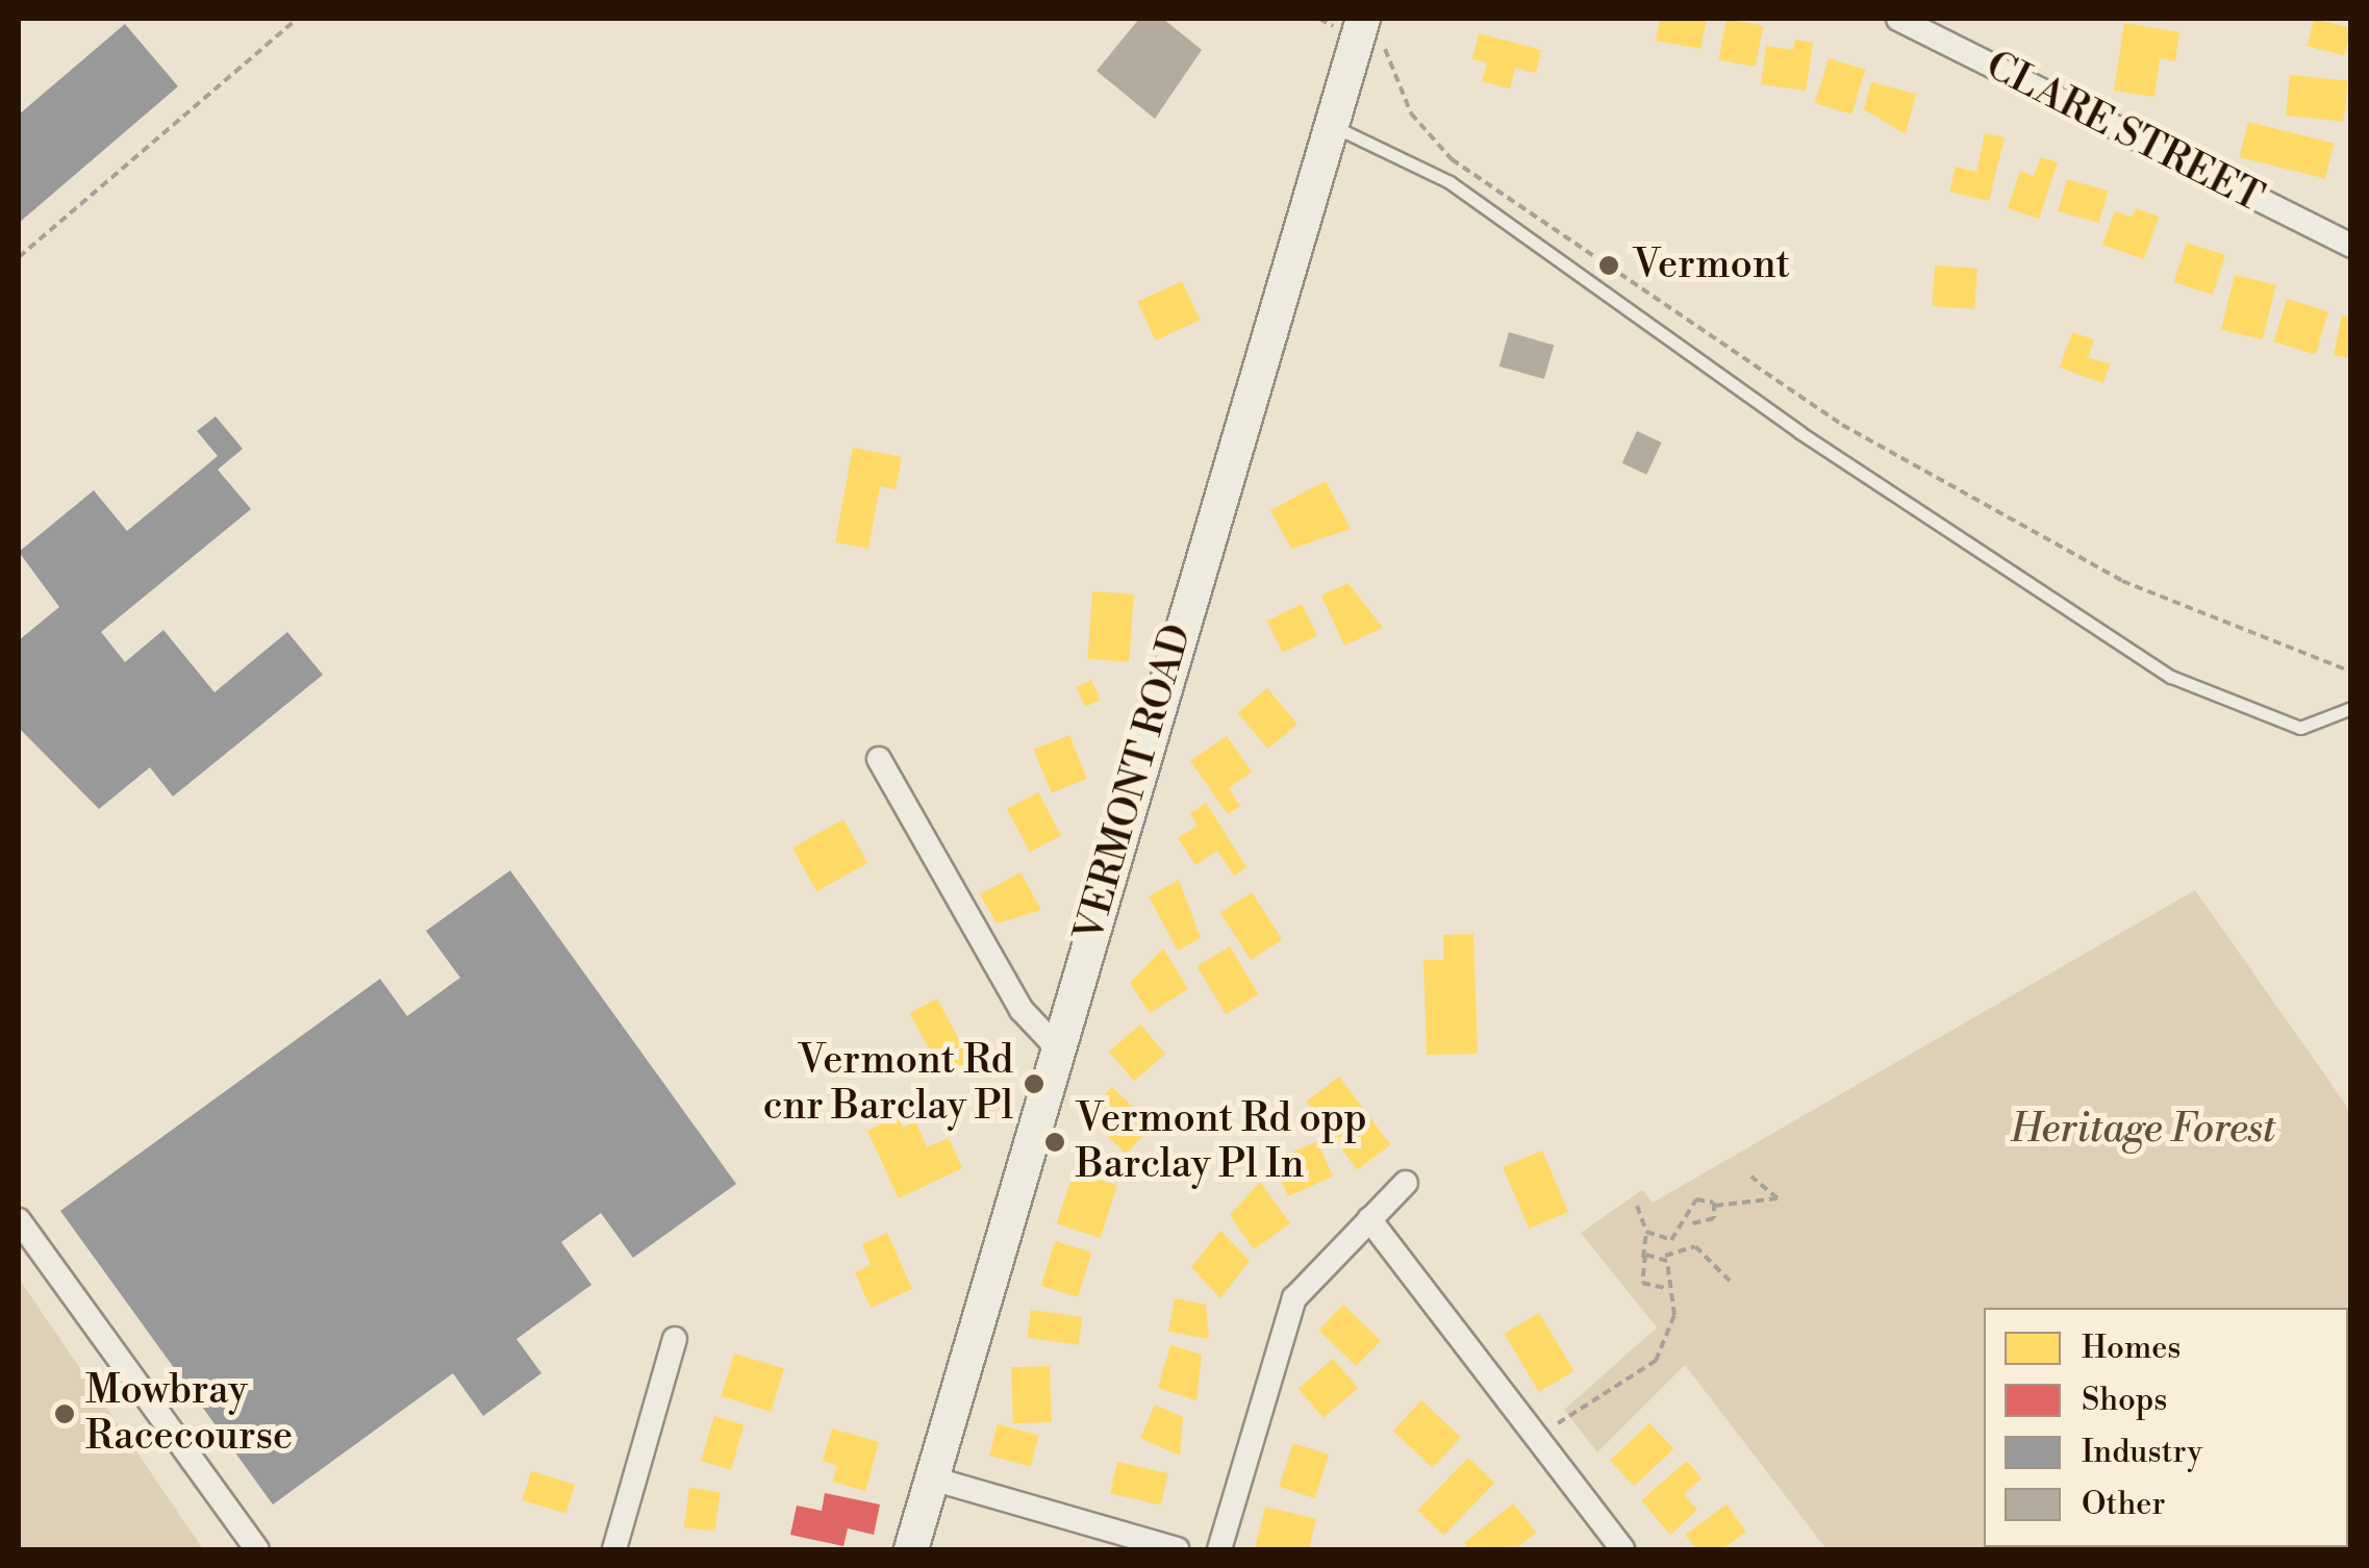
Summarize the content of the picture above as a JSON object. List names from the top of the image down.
{
  "streets": {
    "street": ["CLARE STREET", "VERMONT ROAD"]
  },
  "parks": ["Heritage Forest"],
  "places": [
    "Vermont",
    "Vermont Rd cnr Barclay Pl",
    "Vermont Rd opp Barclay Pl In",
    "Mowbray Racecourse"
  ],
  "legend": [
    "Homes",
    "Shops",
    "Industry",
    "Other"
  ]
}
